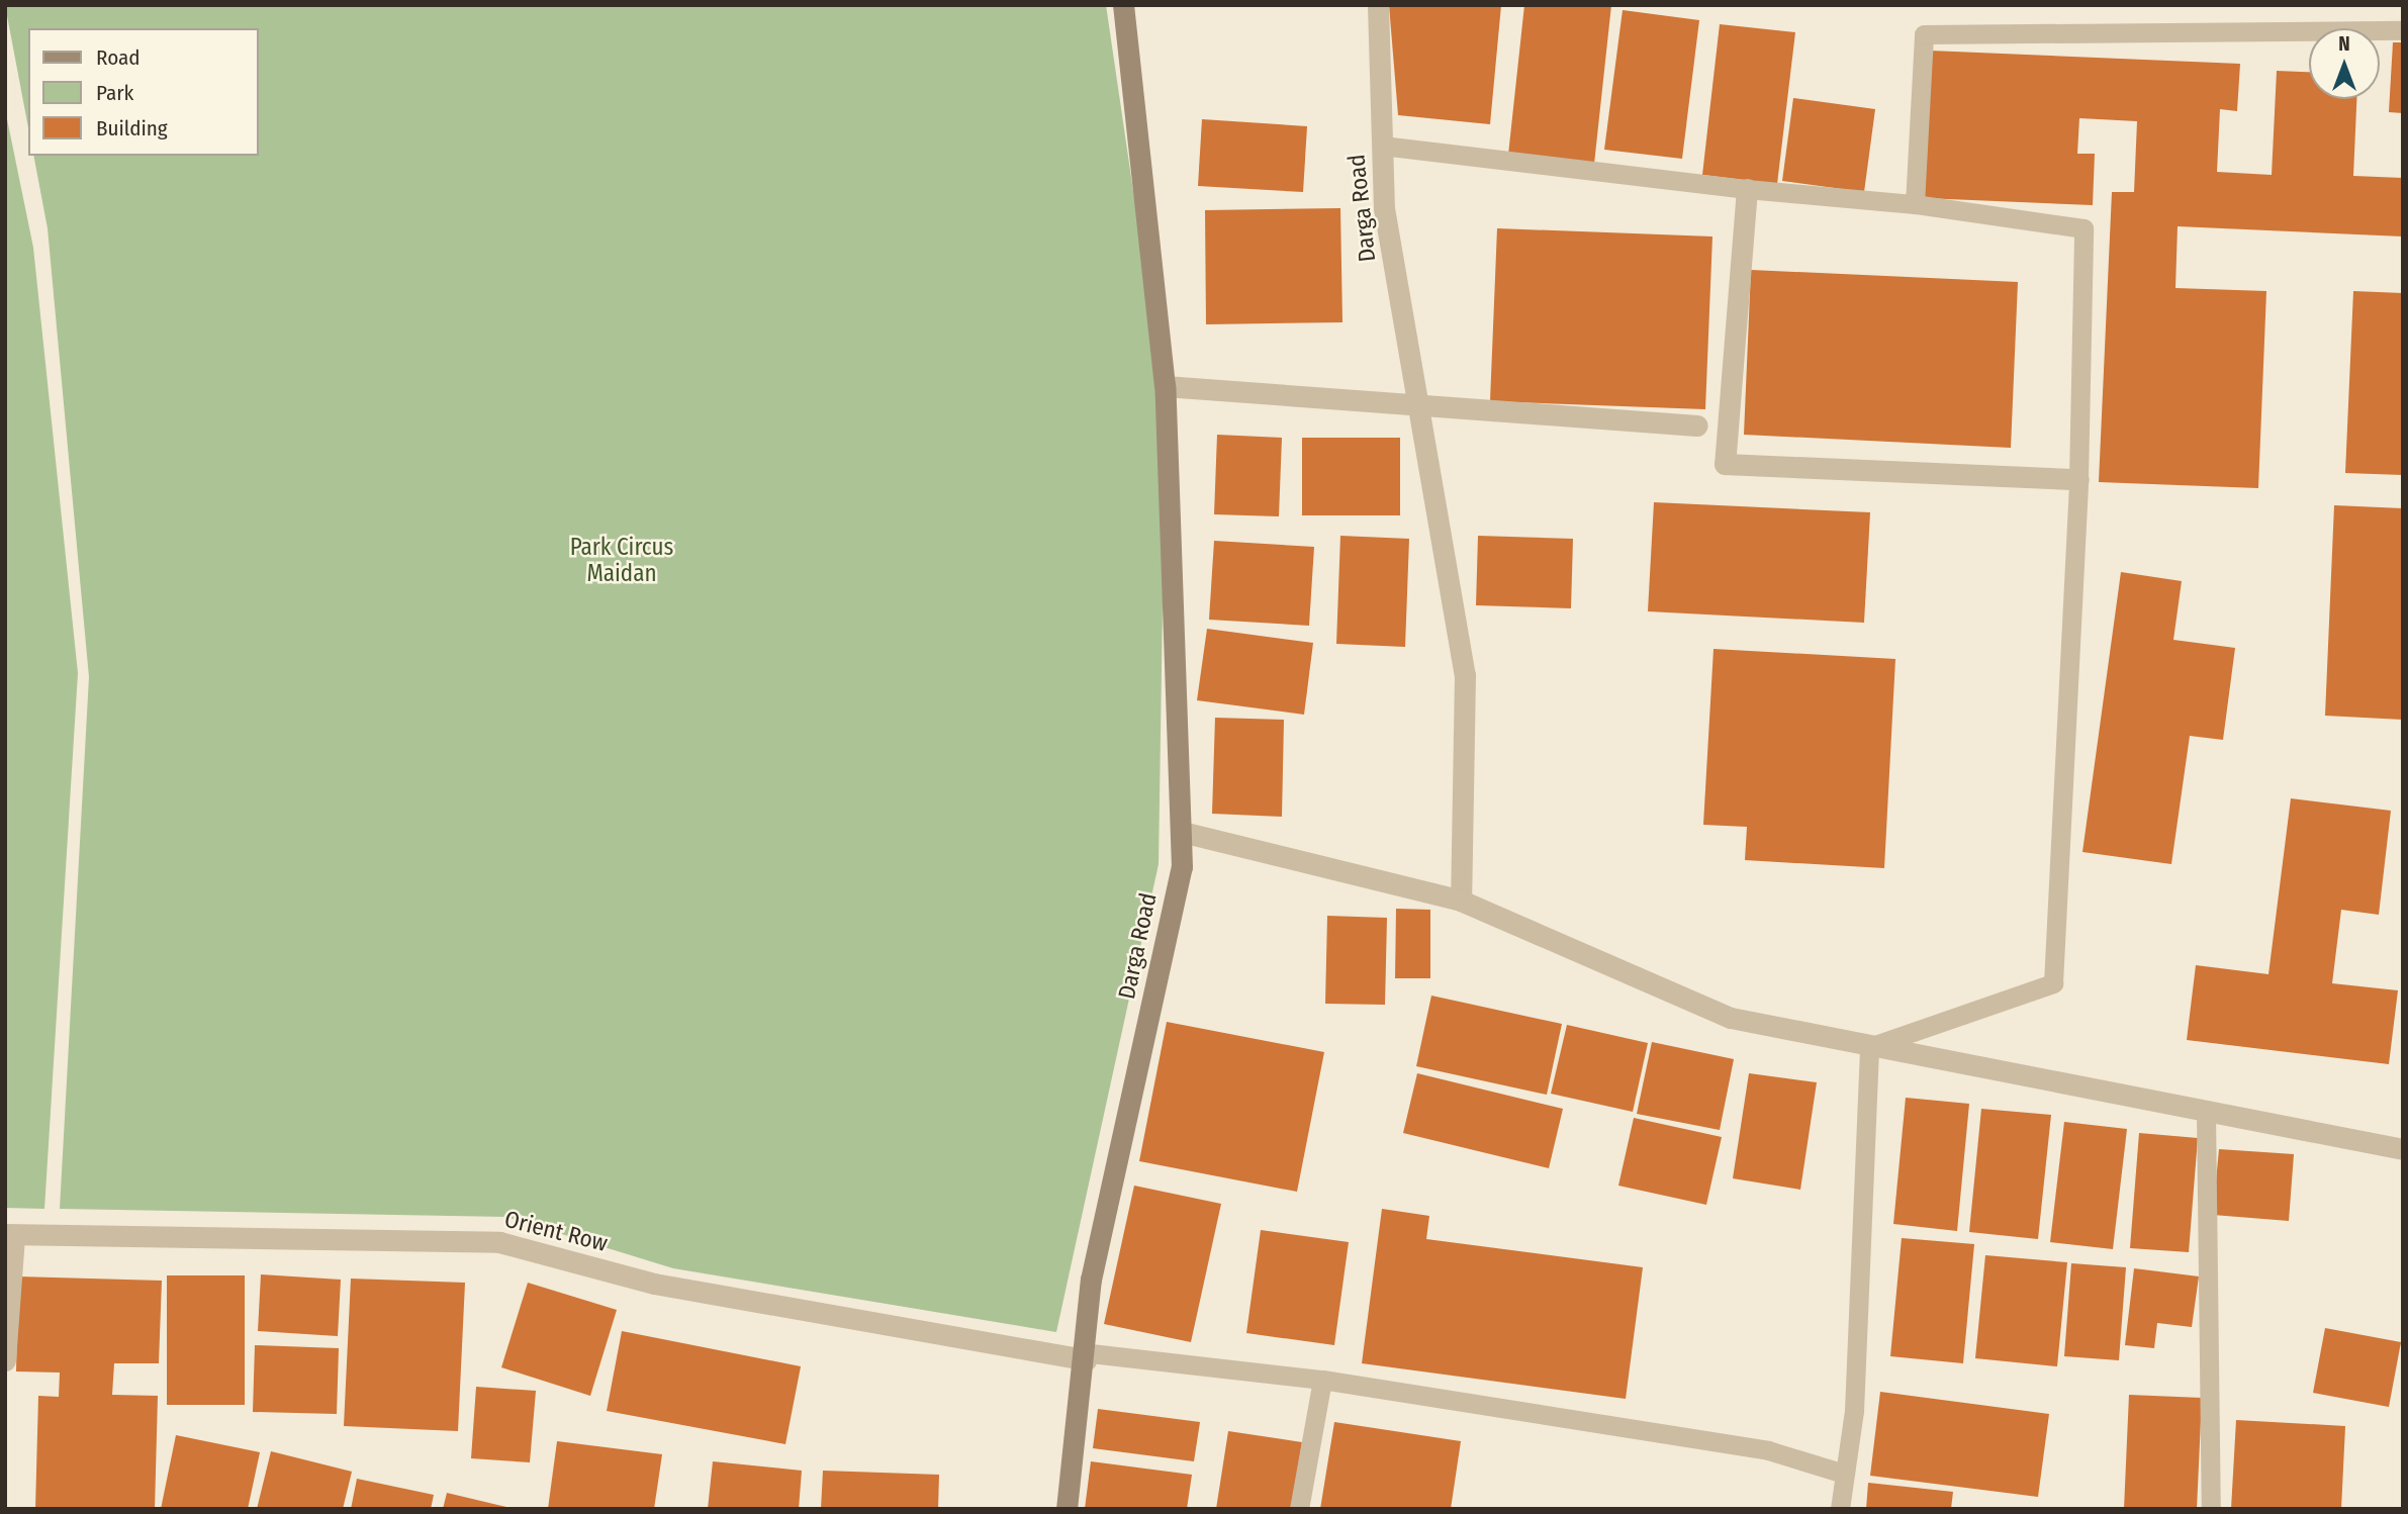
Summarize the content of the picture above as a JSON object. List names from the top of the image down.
{
  "streets": {
    "main road": ["Darga Road"],
    "street": ["Orient Row"]
  },
  "crossings": [
    ["Darga Road", "Orient Row"]
  ],
  "parks": ["Park Circus Maidan"],
  "legend": ["Road", "Park", "Building"],
  "north": "top"
}
